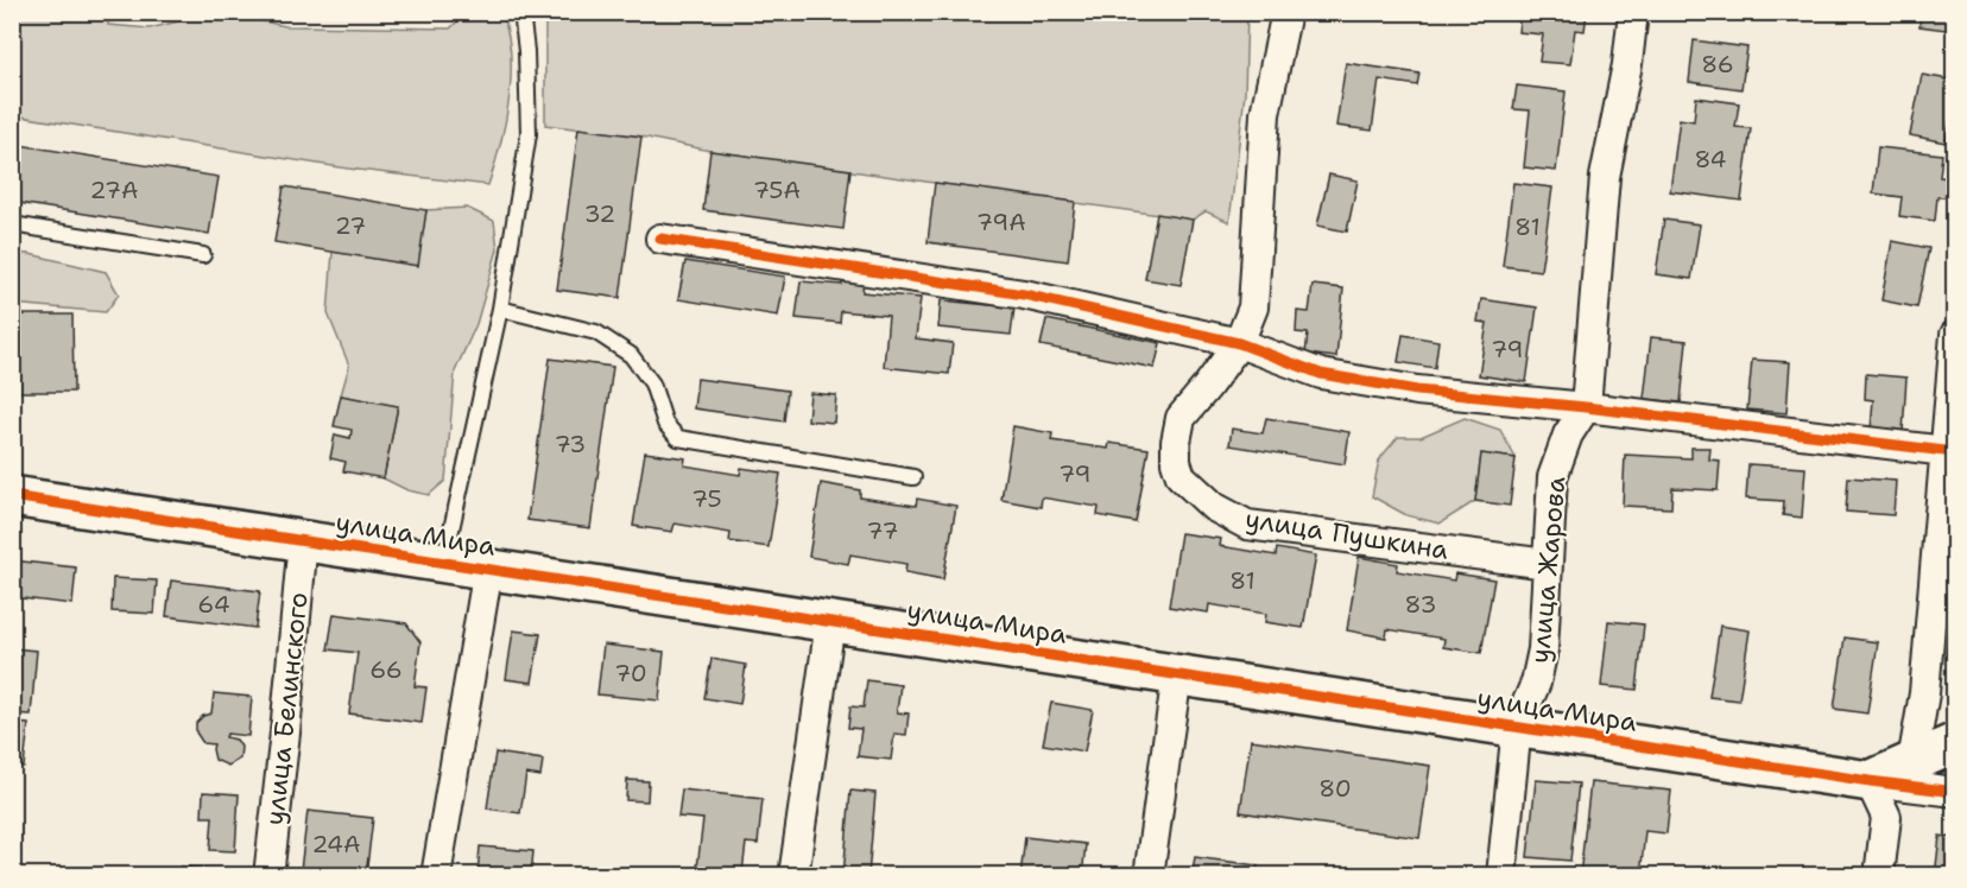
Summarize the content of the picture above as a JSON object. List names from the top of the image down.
{
  "streets": {
    "street": [
      "улица Мира",
      "улица Пушкина",
      "улица Жарова",
      "улица Белинского"
    ]
  },
  "crossings": [
    ["улица Мира", "улица Жарова"],
    ["улица Мира", "улица Белинского"],
    ["улица Пушкина", "улица Жарова"]
  ],
  "house_numbers": [
    "86",
    "84",
    "27А",
    "75А",
    "32",
    "79А",
    "27",
    "81",
    "79",
    "73",
    "79",
    "75",
    "77",
    "81",
    "64",
    "83",
    "66",
    "70",
    "80",
    "24А"
  ]
}
